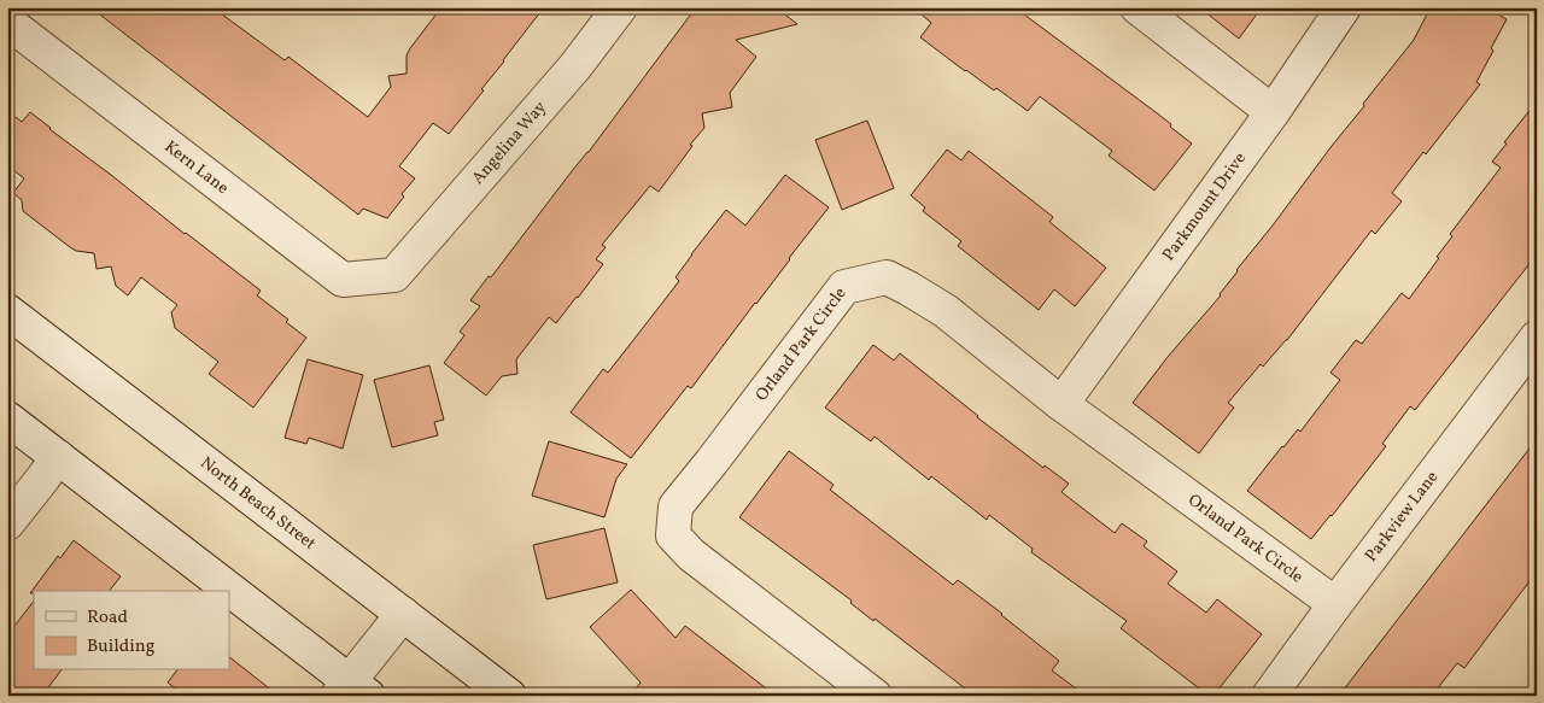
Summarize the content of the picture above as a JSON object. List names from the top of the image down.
{
  "streets": {
    "street": [
      "Angelina Way",
      "Kern Lane",
      "Parkmount Drive",
      "Orland Park Circle",
      "North Beach Street",
      "Parkview Lane"
    ]
  },
  "crossings": [
    ["Angelina Way", "Kern Lane"],
    ["Parkmount Drive", "Orland Park Circle"],
    ["Orland Park Circle", "Parkview Lane"]
  ],
  "legend": ["Road", "Building"]
}
